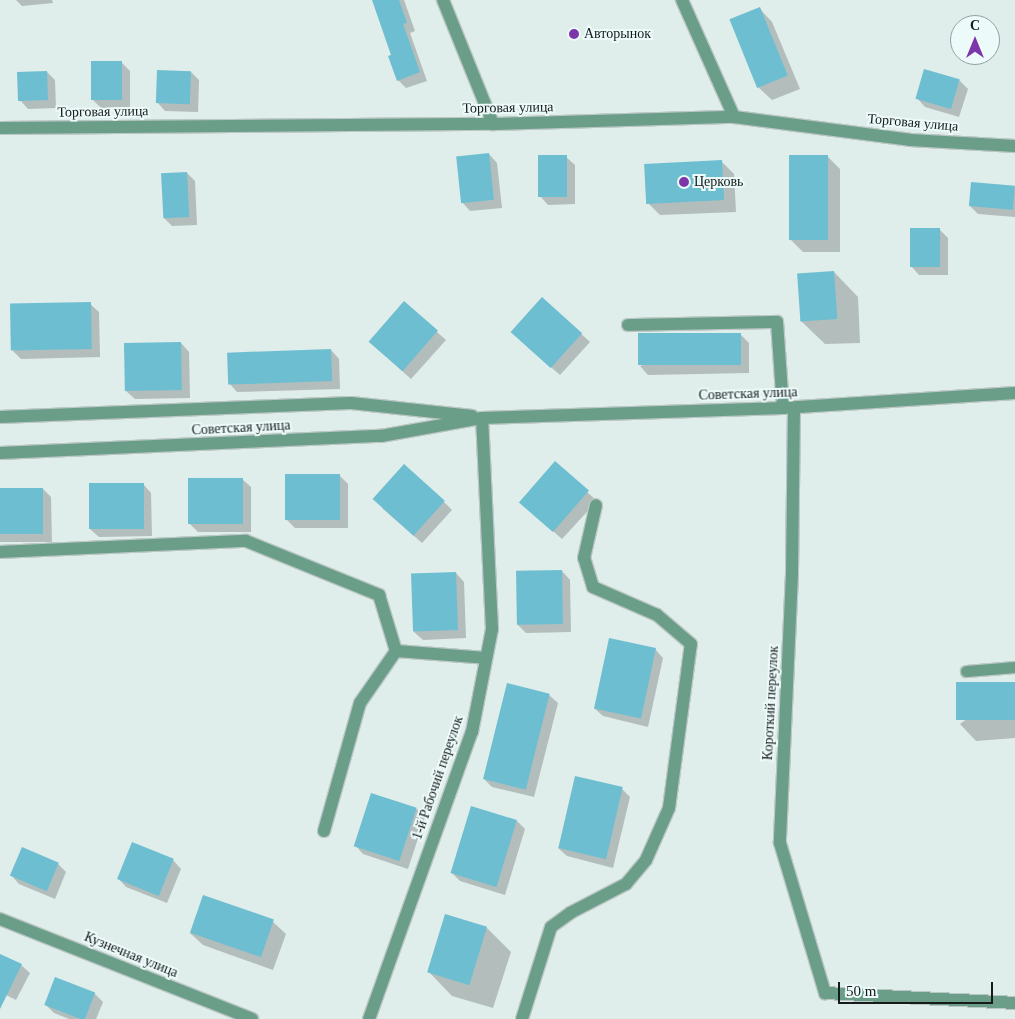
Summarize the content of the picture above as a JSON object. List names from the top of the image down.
{
  "streets": {
    "street": [
      "Торговая улица",
      "Советская улица",
      "Короткий переулок",
      "1-й Рабочий переулок",
      "Кузнечная улица"
    ]
  },
  "crossings": [
    ["Советская улица", "Короткий переулок"],
    ["Советская улица", "1-й Рабочий переулок"]
  ],
  "places": ["Авторынок", "Церковь"],
  "scale_bar": "50 m",
  "north": "top"
}
